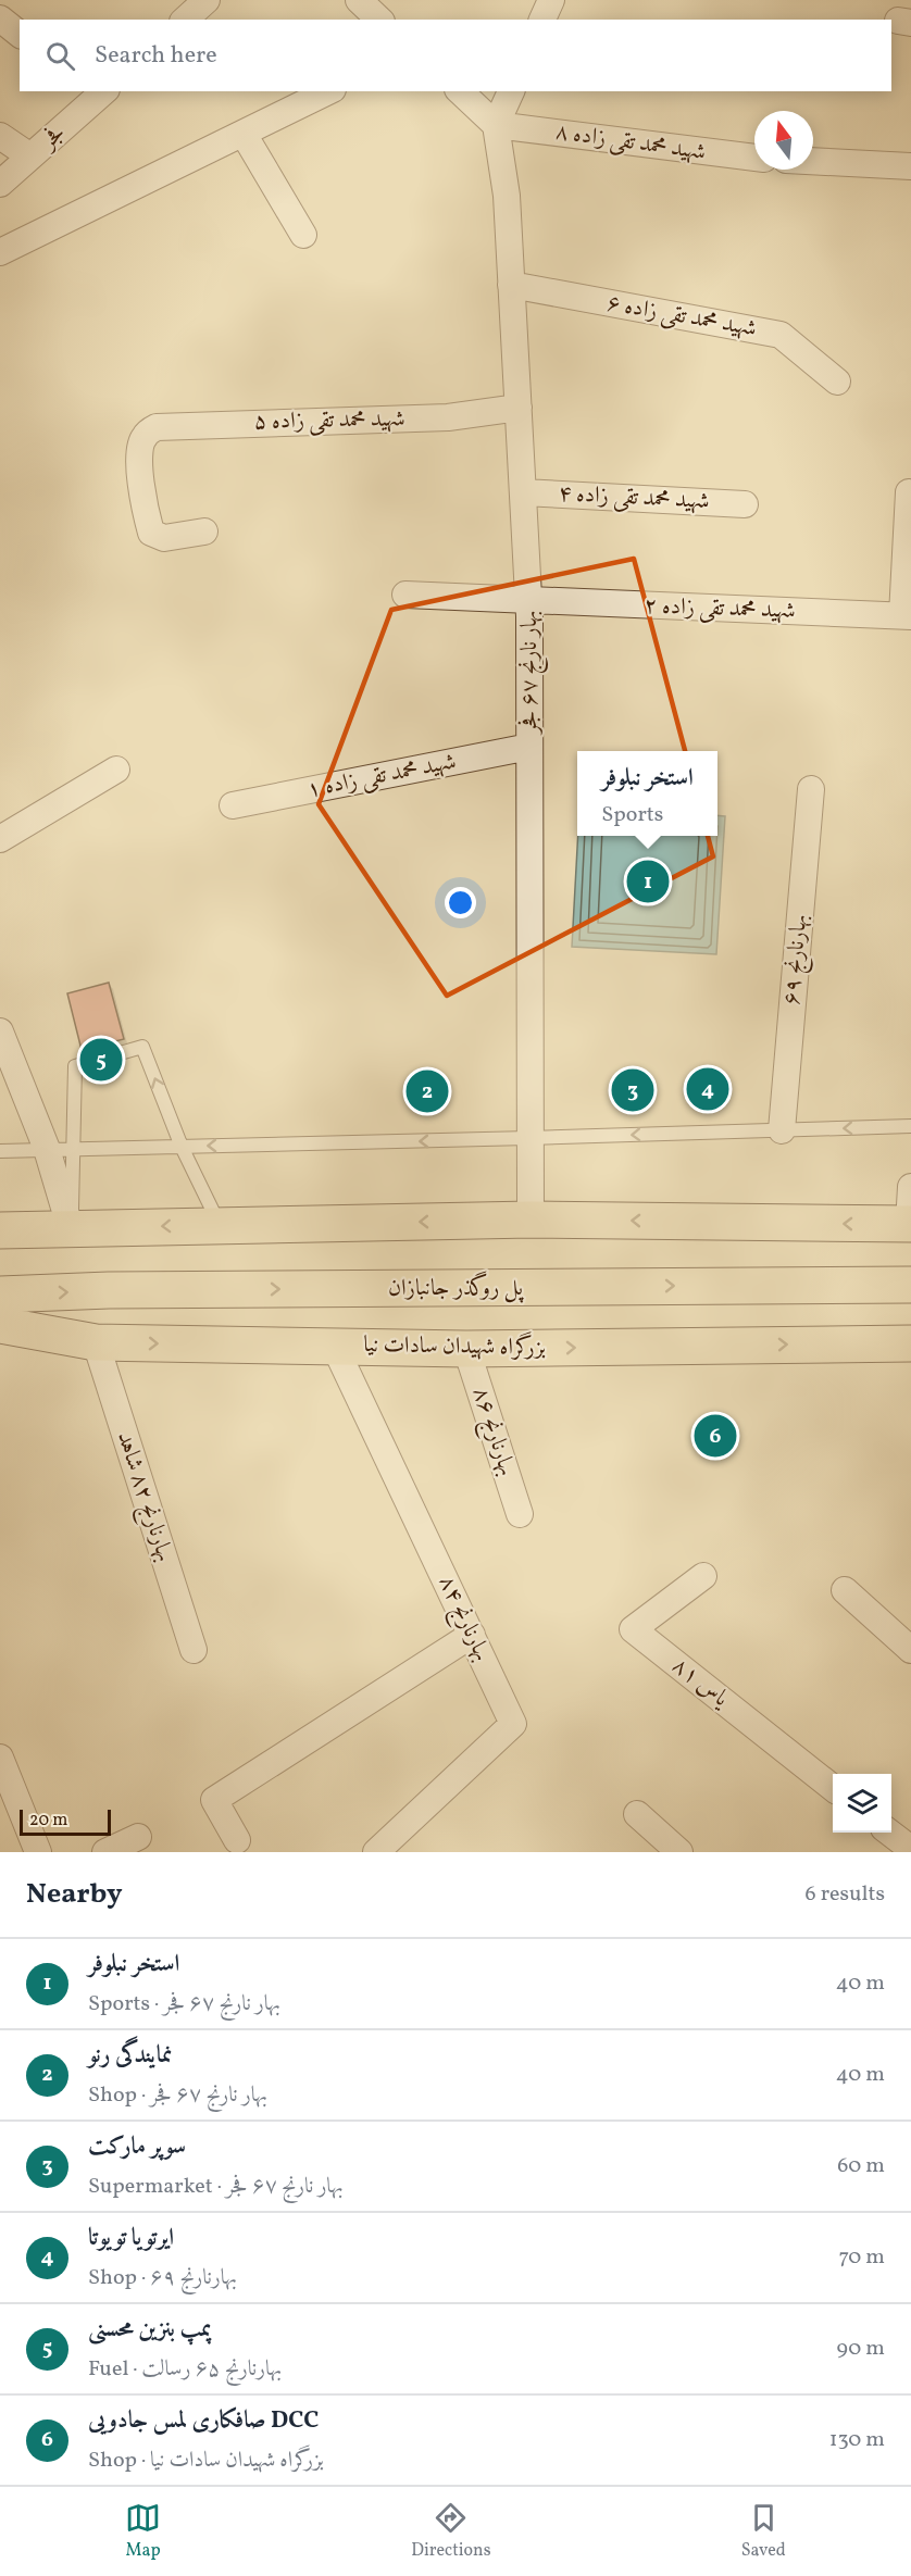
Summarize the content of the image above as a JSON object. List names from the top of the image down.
{
  "streets": {
    "highway": ["پل روگذر جانبازان", "بزرگراه شهیدان سادات نیا"],
    "street": [
      "فجر",
      "شهید محمد تقی زاده ۸",
      "شهید محمد تقی زاده ۶",
      "شهید محمد تقی زاده ۵",
      "شهید محمد تقی زاده ۴",
      "شهید محمد تقی زاده ۲",
      "بهار نارنج ۶۷ فجر",
      "شهید محمد تقی زاده ۱",
      "بهارنارنج ۶۹",
      "بهارنارنج ۸۶",
      "بهارنارنج ۸۲ شاهد",
      "بهارنارنج ۸۴",
      "یاس ۸۱"
    ]
  },
  "crossings": [
    ["شهید محمد تقی زاده ۸", "بهار نارنج ۶۷ فجر"],
    ["شهید محمد تقی زاده ۶", "بهار نارنج ۶۷ فجر"],
    ["شهید محمد تقی زاده ۵", "بهار نارنج ۶۷ فجر"],
    ["شهید محمد تقی زاده ۴", "بهار نارنج ۶۷ فجر"],
    ["شهید محمد تقی زاده ۲", "بهار نارنج ۶۷ فجر"],
    ["بهار نارنج ۶۷ فجر", "شهید محمد تقی زاده ۱"],
    ["بزرگراه شهیدان سادات نیا", "بهارنارنج ۸۶"],
    ["بزرگراه شهیدان سادات نیا", "بهارنارنج ۸۲ شاهد"],
    ["بزرگراه شهیدان سادات نیا", "بهارنارنج ۸۴"]
  ],
  "scale_bar": "20 m",
  "north": "top",
  "page": {
    "search": "Search here",
    "popup": ["استخر نبلوفر", "Sports"],
    "pins": [
      "1",
      "5",
      "4",
      "3",
      "2",
      "6"
    ],
    "scale": "20 m",
    "heading": ["Nearby", "6 results"],
    "list": [
      {
        "mark": "1",
        "name": "استخر نبلوفر",
        "note": "Sports · بهار نارنج ۶۷ فجر",
        "value": "40 m"
      },
      {
        "mark": "2",
        "name": "نمایندگی رنو",
        "note": "Shop · بهار نارنج ۶۷ فجر",
        "value": "40 m"
      },
      {
        "mark": "3",
        "name": "سوپر مارکت",
        "note": "Supermarket · بهار نارنج ۶۷ فجر",
        "value": "60 m"
      },
      {
        "mark": "4",
        "name": "ایرتویا تویوتا",
        "note": "Shop · بهارنارنج ۶۹",
        "value": "70 m"
      },
      {
        "mark": "5",
        "name": "پمپ بنزین محسنی",
        "note": "Fuel · بهارنارنج ۶۵ رسالت",
        "value": "90 m"
      },
      {
        "mark": "6",
        "name": "صافکاری لمس جادویی DCC",
        "note": "Shop · بزرگراه شهیدان سادات نیا",
        "value": "130 m"
      }
    ],
    "nav": ["Map", "Directions", "Saved"]
  }
}
